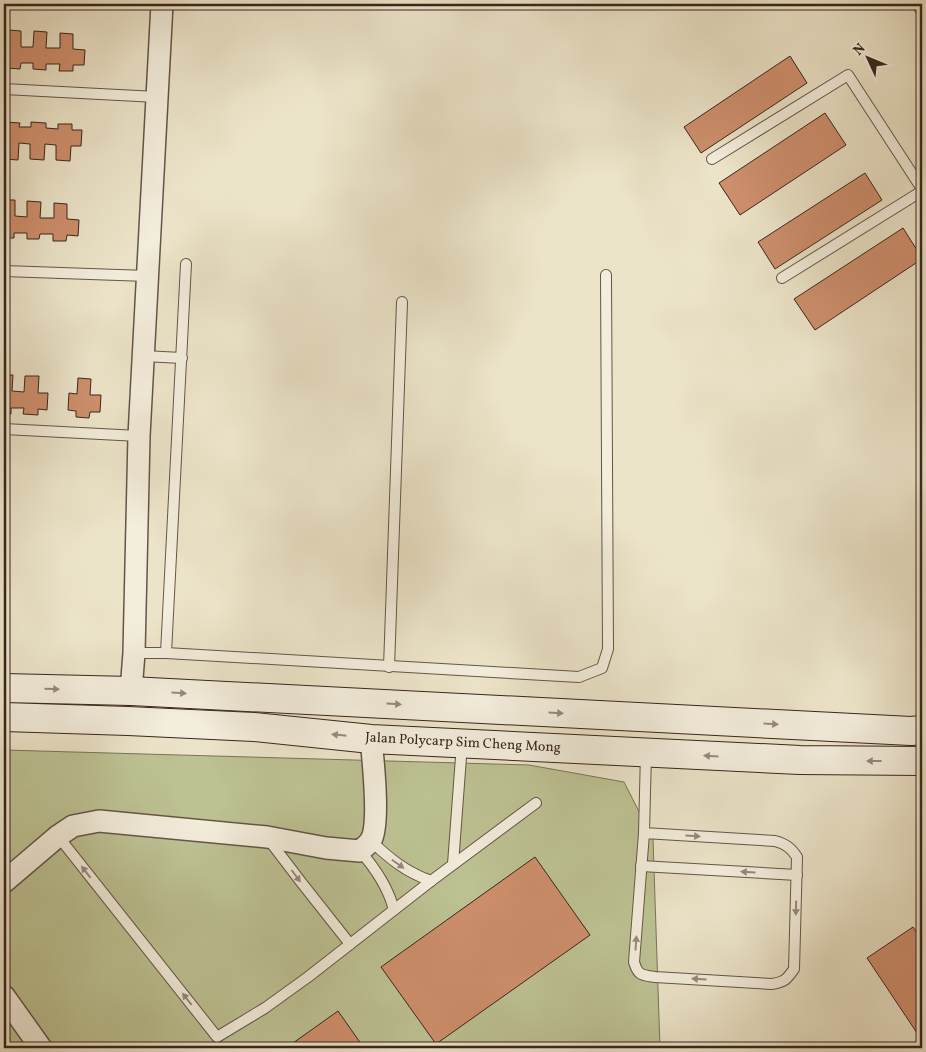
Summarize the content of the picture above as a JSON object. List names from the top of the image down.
{
  "streets": {
    "street": ["Jalan Polycarp Sim Cheng Mong"]
  },
  "north": "top left"
}
